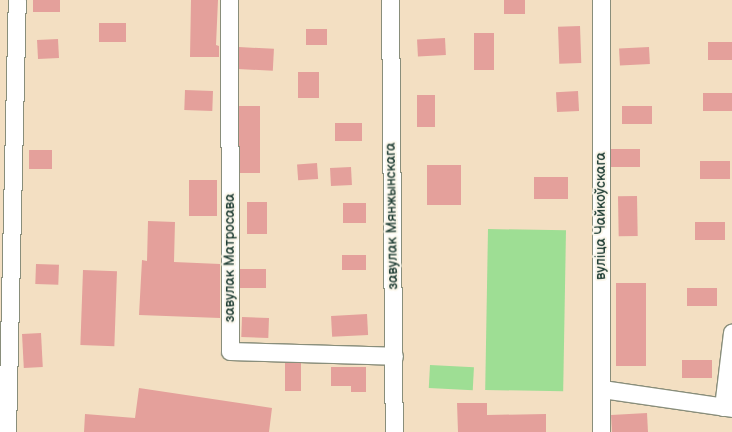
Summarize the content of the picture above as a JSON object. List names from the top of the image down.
{
  "streets": {
    "street": ["завулак Мянжынскага", "вуліца Чайкоўскага", "завулак Матросава"]
  },
  "crossings": [
    ["завулак Мянжынскага", "завулак Матросава"]
  ]
}
